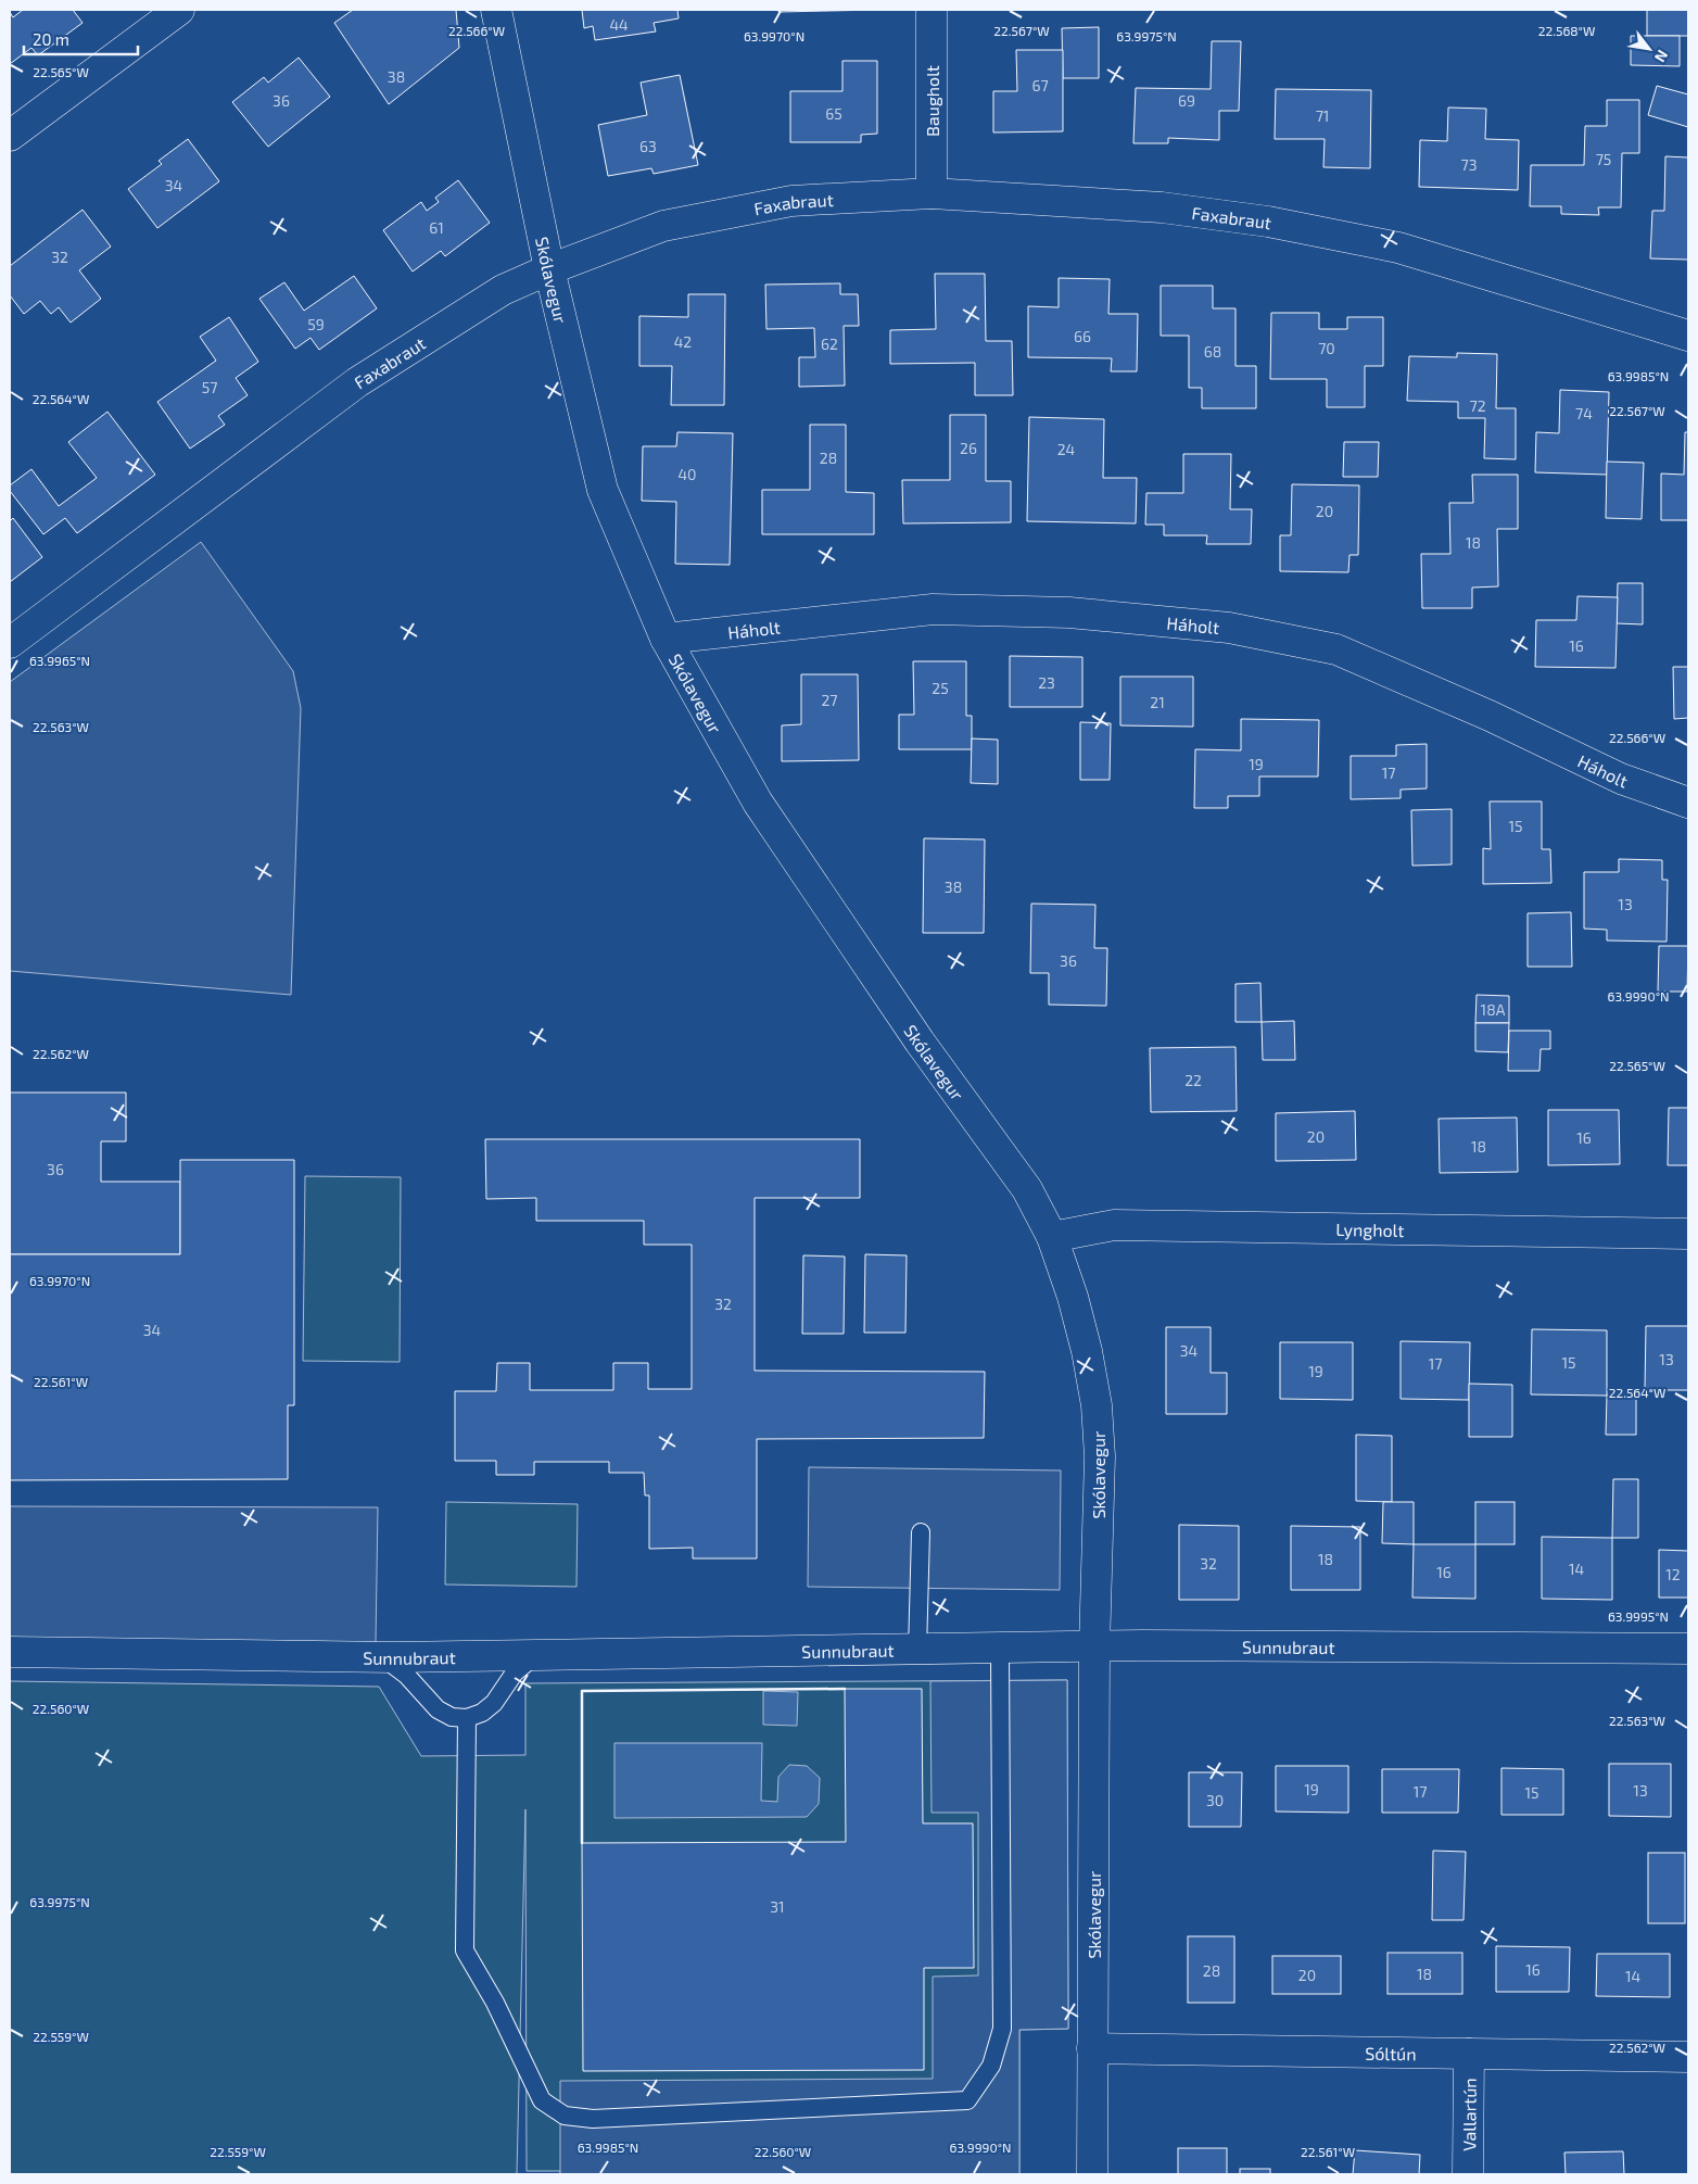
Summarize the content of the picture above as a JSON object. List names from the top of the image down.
{
  "streets": {
    "street": [
      "Baugholt",
      "Faxabraut",
      "Skólavegur",
      "Háholt",
      "Lyngholt",
      "Sunnubraut",
      "Sóltún",
      "Vallartún"
    ]
  },
  "crossings": [
    ["Baugholt", "Faxabraut"],
    ["Faxabraut", "Skólavegur"],
    ["Skólavegur", "Háholt"],
    ["Skólavegur", "Lyngholt"],
    ["Skólavegur", "Sunnubraut"],
    ["Skólavegur", "Sóltún"],
    ["Sóltún", "Vallartún"]
  ],
  "house_numbers": [
    "44",
    "38",
    "67",
    "36",
    "69",
    "65",
    "71",
    "63",
    "75",
    "73",
    "34",
    "61",
    "32",
    "59",
    "66",
    "42",
    "62",
    "70",
    "68",
    "57",
    "72",
    "74",
    "26",
    "24",
    "28",
    "40",
    "20",
    "18",
    "16",
    "23",
    "25",
    "27",
    "21",
    "19",
    "17",
    "15",
    "38",
    "13",
    "36",
    "18A",
    "22",
    "20",
    "16",
    "18",
    "36",
    "32",
    "34",
    "34",
    "13",
    "15",
    "17",
    "19",
    "18",
    "32",
    "14",
    "16",
    "12",
    "19",
    "13",
    "17",
    "15",
    "30",
    "31",
    "16",
    "28",
    "18",
    "20",
    "14"
  ],
  "scale_bar": "20 m",
  "north": "bottom right",
  "coordinates": [
    "22.566°W",
    "22.567°W",
    "22.568°W",
    "63.9975°N",
    "63.9970°N",
    "22.565°W",
    "63.9985°N",
    "22.564°W",
    "63.9965°N",
    "22.563°W",
    "63.9990°N",
    "22.562°W",
    "22.561°W",
    "63.9995°N",
    "22.560°W",
    "22.559°W"
  ]
}
